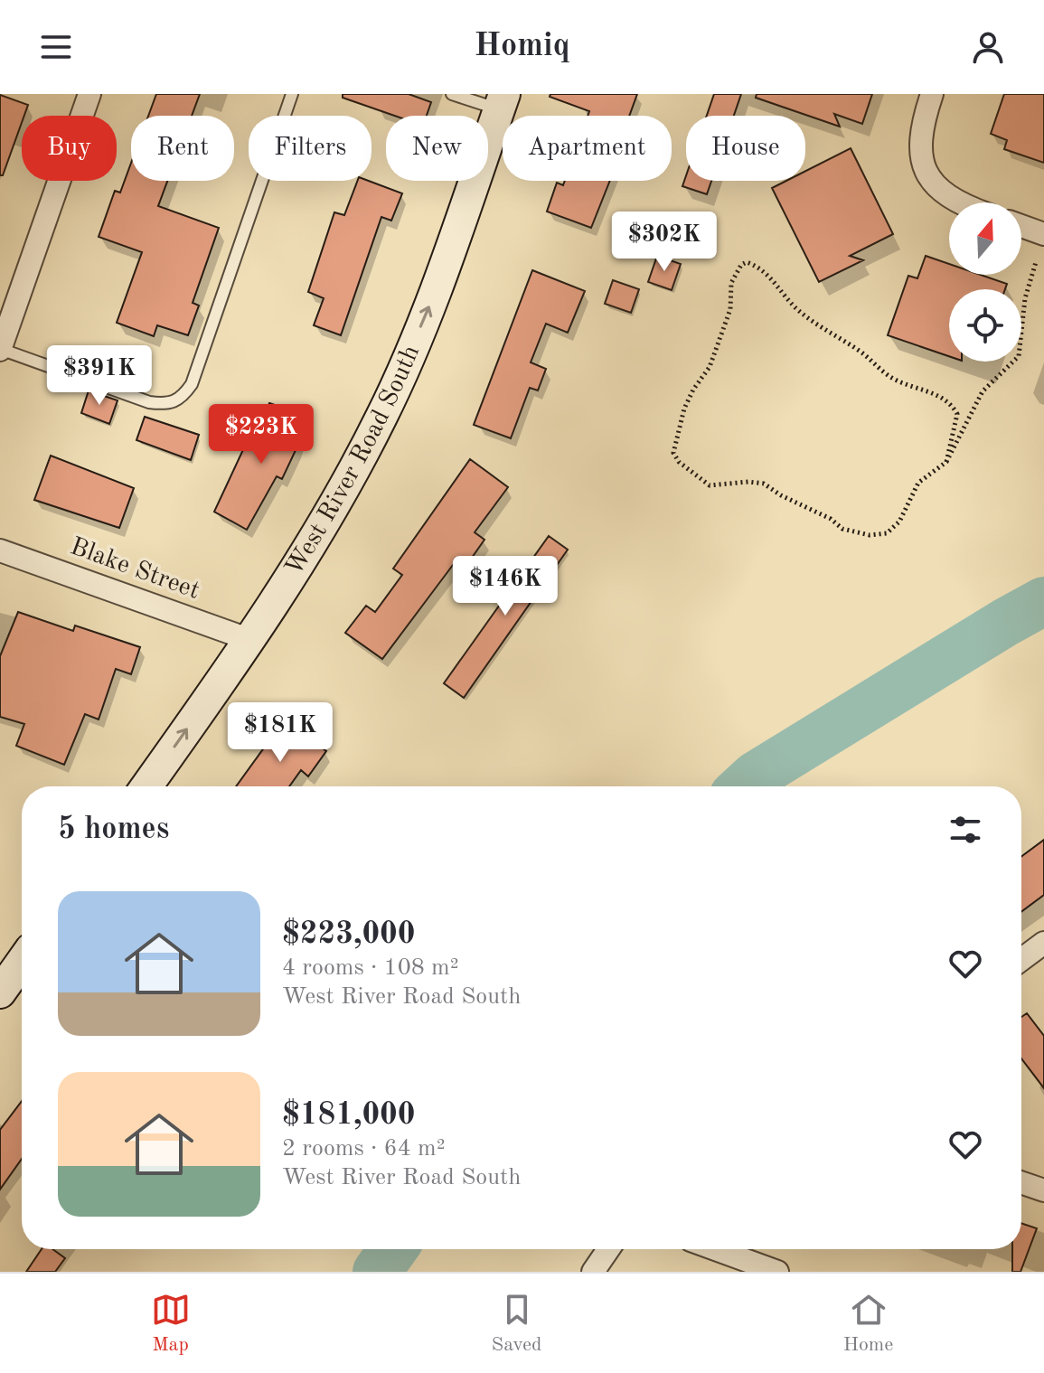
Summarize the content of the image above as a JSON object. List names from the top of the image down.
{
  "streets": {
    "main road": ["West River Road South"],
    "street": ["Blake Street"]
  },
  "crossings": [
    ["West River Road South", "Blake Street"]
  ],
  "one_way": ["West River Road South"],
  "north": "top",
  "page": {
    "header": "Homiq",
    "chip": [
      "Buy",
      "Rent",
      "Filters",
      "New",
      "Apartment",
      "House"
    ],
    "price": [
      "$302K",
      "$391K",
      "$223K",
      "$146K",
      "$181K"
    ],
    "heading": "5 homes",
    "list": [
      {
        "name": "$223,000",
        "note": "4 rooms · 108 m² · West River Road South"
      },
      {
        "name": "$181,000",
        "note": "2 rooms · 64 m² · West River Road South"
      }
    ],
    "tabs": ["Map", "Saved", "Home"]
  }
}
